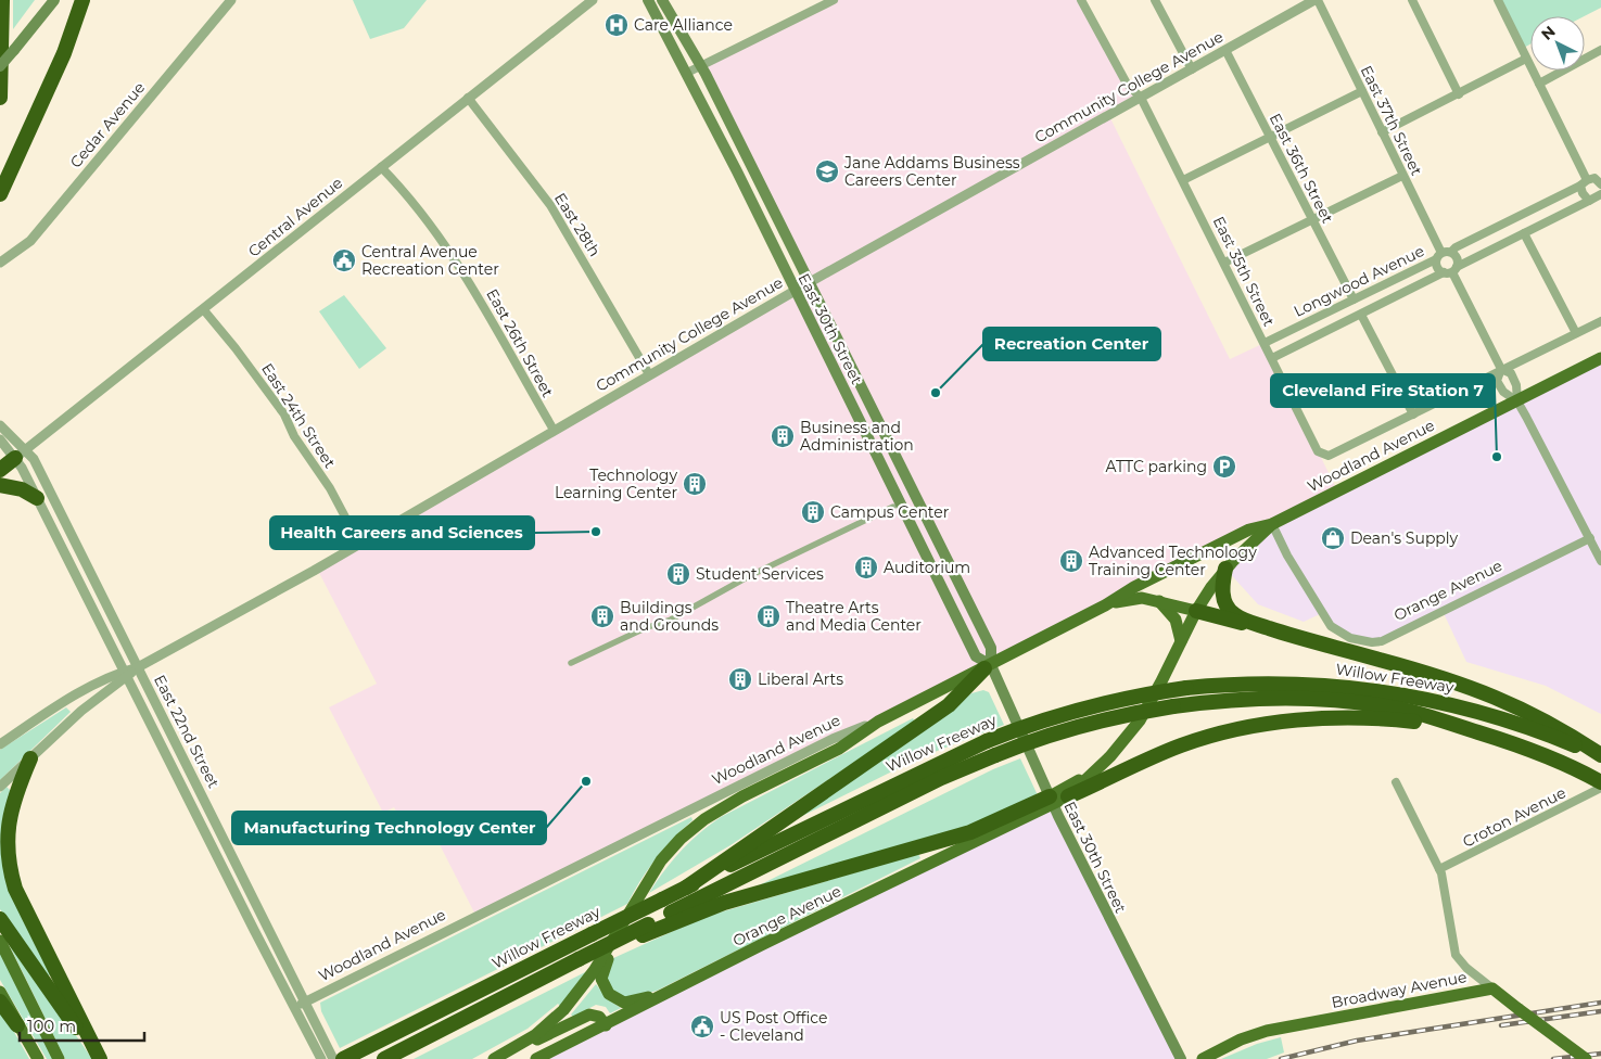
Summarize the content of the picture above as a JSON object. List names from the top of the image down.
{
  "streets": {
    "highway": ["Willow Freeway"],
    "main road": [
      "East 30th Street",
      "Woodland Avenue",
      "Orange Avenue",
      "Broadway Avenue"
    ],
    "street": [
      "Community College Avenue",
      "East 37th Street",
      "Cedar Avenue",
      "East 36th Street",
      "Central Avenue",
      "East 28th",
      "East 35th Street",
      "Longwood Avenue",
      "East 26th Street",
      "East 24th Street",
      "East 22nd Street",
      "Croton Avenue"
    ]
  },
  "crossings": [
    ["Community College Avenue", "East 37th Street"],
    ["Community College Avenue", "East 36th Street"],
    ["Community College Avenue", "East 28th"],
    ["Community College Avenue", "East 35th Street"],
    ["Community College Avenue", "East 30th Street"],
    ["Community College Avenue", "East 26th Street"],
    ["Community College Avenue", "East 24th Street"],
    ["Community College Avenue", "East 22nd Street"],
    ["East 37th Street", "Longwood Avenue"],
    ["East 36th Street", "Longwood Avenue"],
    ["Central Avenue", "East 28th"],
    ["Central Avenue", "East 26th Street"],
    ["Central Avenue", "East 24th Street"],
    ["Central Avenue", "East 22nd Street"],
    ["East 35th Street", "Longwood Avenue"],
    ["East 30th Street", "Woodland Avenue"],
    ["East 30th Street", "Orange Avenue"],
    ["Woodland Avenue", "Orange Avenue"],
    ["Woodland Avenue", "East 22nd Street"],
    ["Willow Freeway", "East 22nd Street"]
  ],
  "places": {
    "hospital": ["Care Alliance"],
    "school or university": ["Jane Addams Business Careers Center"],
    "public building": ["Central Avenue Recreation Center", "US Post Office - Cleveland"],
    "other": [
      "Recreation Center",
      "Cleveland Fire Station 7",
      "Health Careers and Sciences",
      "Manufacturing Technology Center"
    ],
    "building": [
      "Business and Administration",
      "Technology Learning Center",
      "Campus Center",
      "Advanced Technology Training Center",
      "Auditorium",
      "Student Services",
      "Buildings and Grounds",
      "Theatre Arts and Media Center",
      "Liberal Arts"
    ],
    "parking": ["ATTC parking"],
    "shop": ["Dean's Supply"]
  },
  "scale_bar": "100 m",
  "north": "top left"
}
